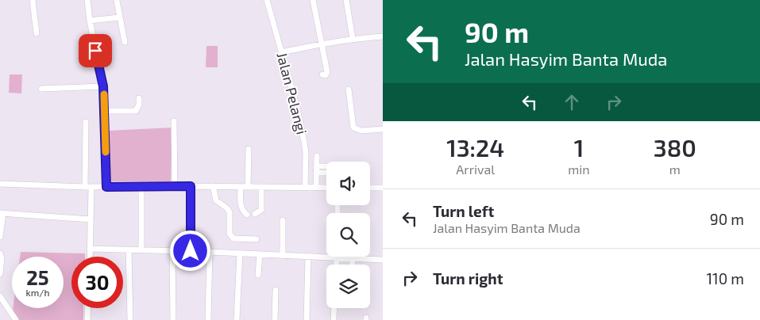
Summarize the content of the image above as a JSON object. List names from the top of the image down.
{
  "streets": {
    "street": ["Jalan Pelangi"]
  },
  "page": {
    "turn": ["90 m", "Jalan Hasyim Banta Muda"],
    "eta": [
      "13:24",
      "Arrival",
      "1",
      "min",
      "380",
      "m"
    ],
    "list": [
      {
        "name": "Turn left",
        "note": "Jalan Hasyim Banta Muda",
        "value": "90 m"
      },
      {
        "name": "Turn right",
        "value": "110 m"
      }
    ],
    "speed": "25 km/h",
    "limit": "30"
  }
}
